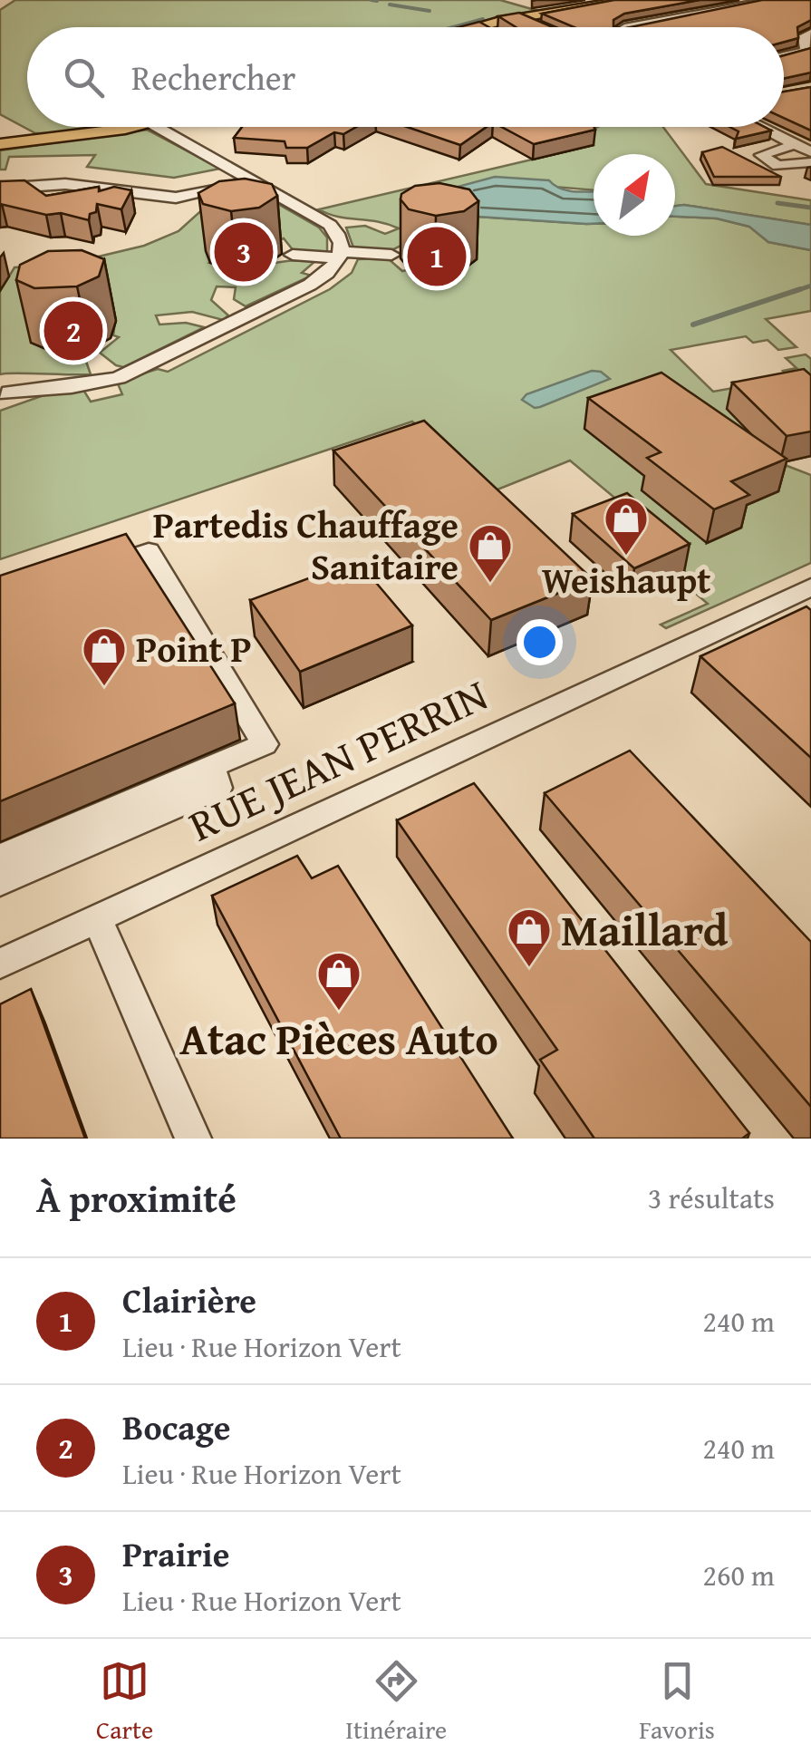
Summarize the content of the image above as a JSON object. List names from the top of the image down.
{
  "streets": {
    "street": ["RUE JEAN PERRIN"]
  },
  "places": {
    "shop": [
      "Weishaupt",
      "Partedis Chauffage Sanitaire",
      "Point P",
      "Maillard",
      "Atac Pièces Auto"
    ]
  },
  "north": "top right",
  "page": {
    "search": "Rechercher",
    "pins": ["3", "1", "2"],
    "heading": ["À proximité", "3 résultats"],
    "list": [
      {
        "mark": "1",
        "name": "Clairière",
        "note": "Lieu · Rue Horizon Vert",
        "value": "240 m"
      },
      {
        "mark": "2",
        "name": "Bocage",
        "note": "Lieu · Rue Horizon Vert",
        "value": "240 m"
      },
      {
        "mark": "3",
        "name": "Prairie",
        "note": "Lieu · Rue Horizon Vert",
        "value": "260 m"
      }
    ],
    "nav": ["Carte", "Itinéraire", "Favoris"]
  }
}
